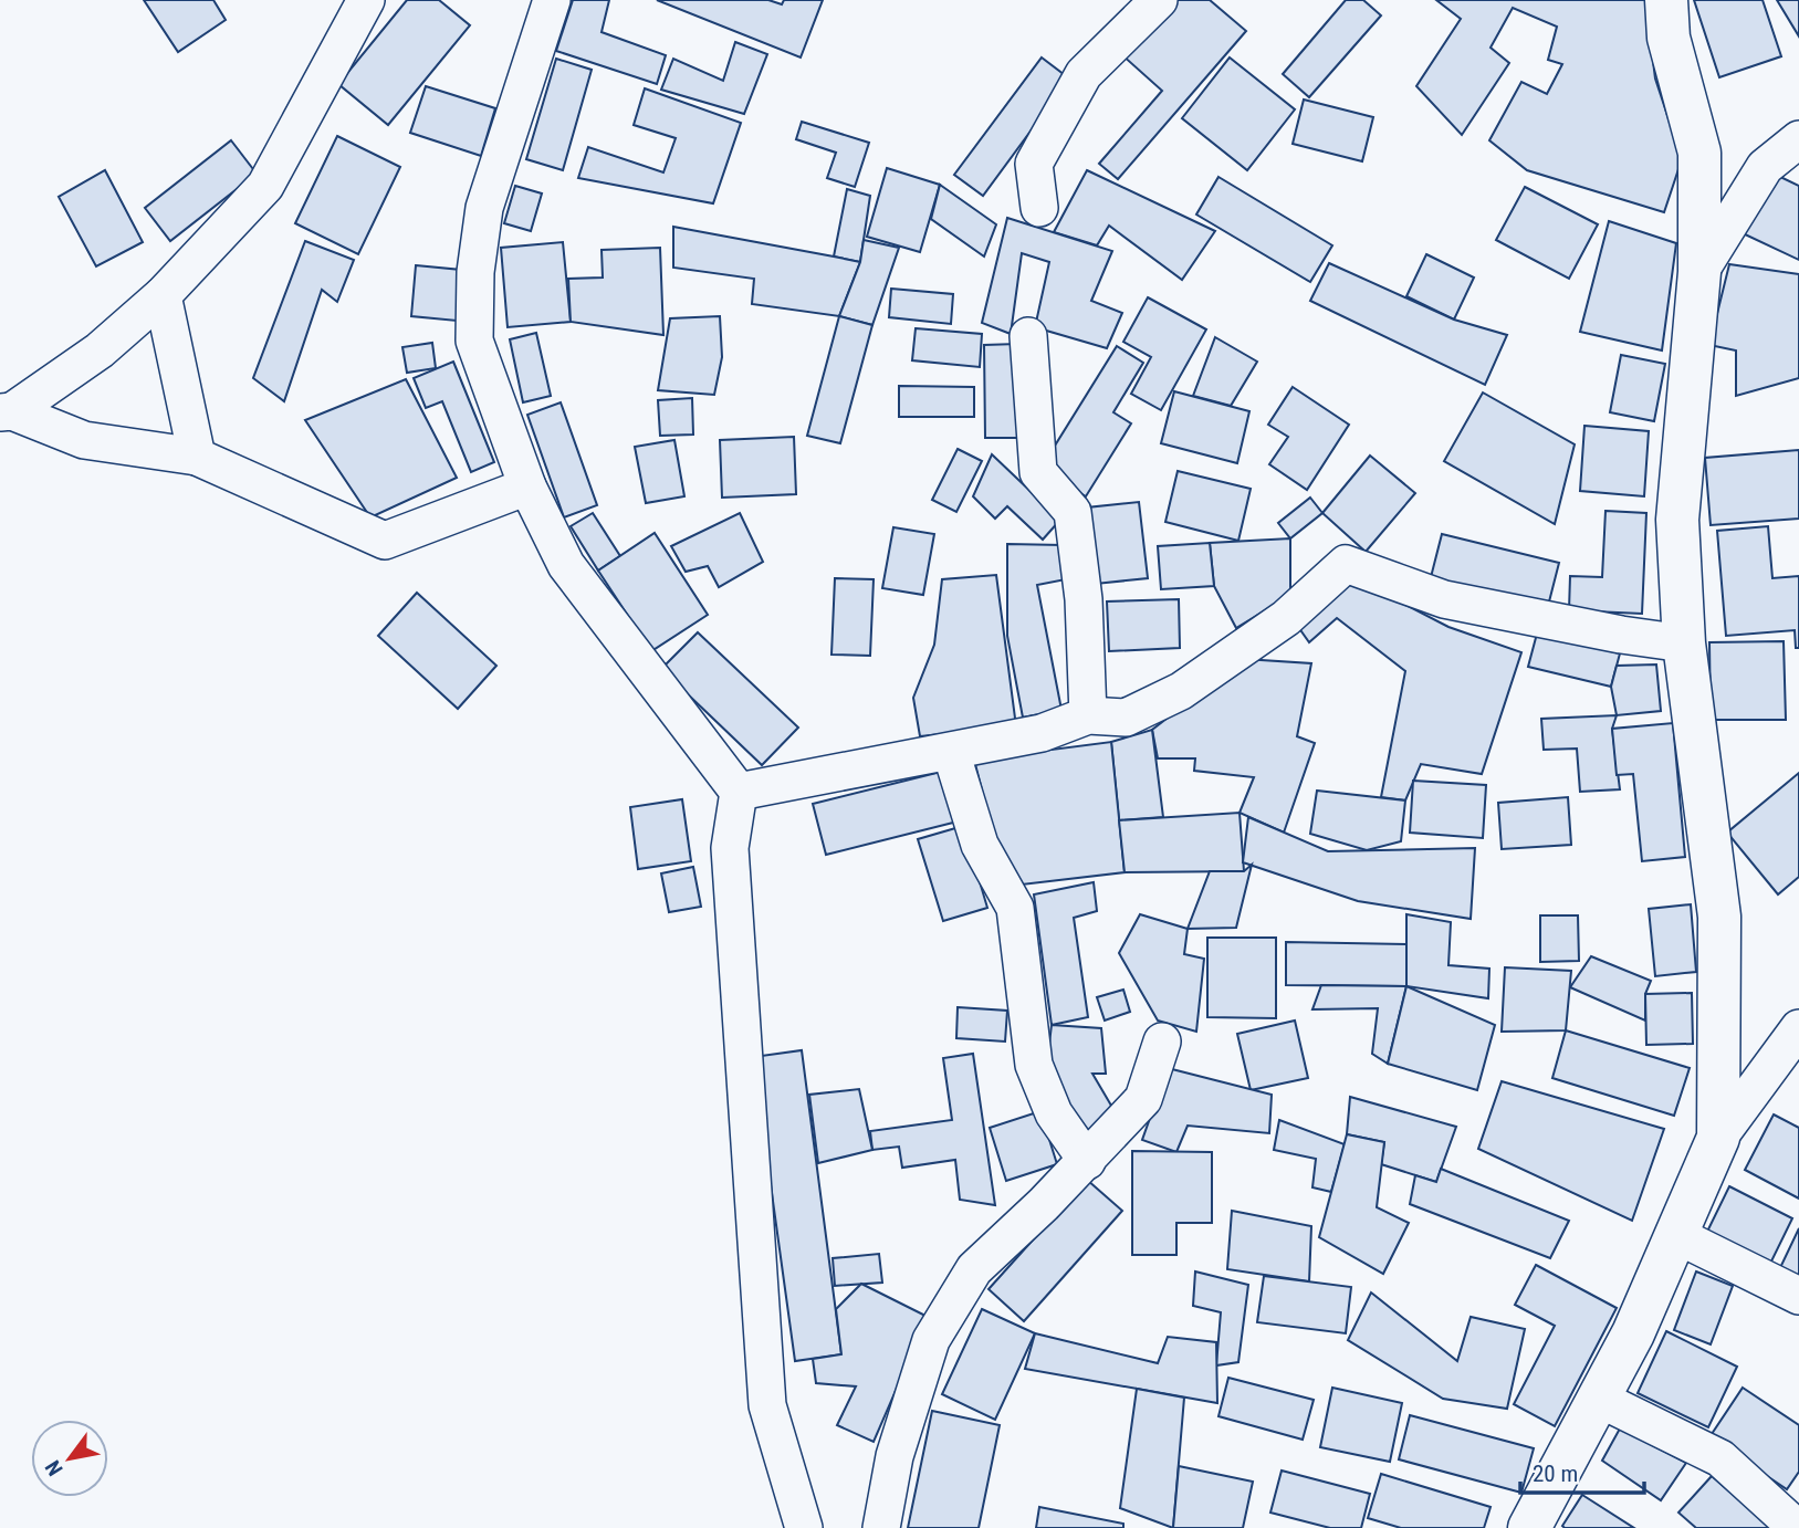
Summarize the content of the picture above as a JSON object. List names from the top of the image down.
{
  "scale_bar": "20 m",
  "north": "bottom left"
}
